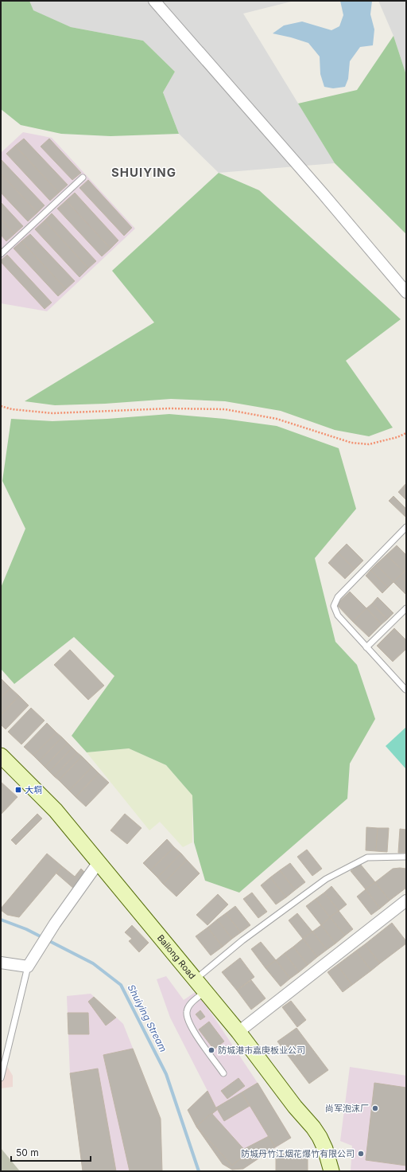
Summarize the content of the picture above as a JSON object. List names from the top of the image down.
{
  "streets": {
    "street": ["Bailong Road"]
  },
  "districts": ["SHUIYING"],
  "water": ["Shuiying Stream"],
  "places": {
    "transit": ["大垌"],
    "other": ["防城港市嘉庚板业公司", "尚军泡沫厂", "防城丹竹江烟花爆竹有限公司"]
  },
  "scale_bar": "50 m"
}
